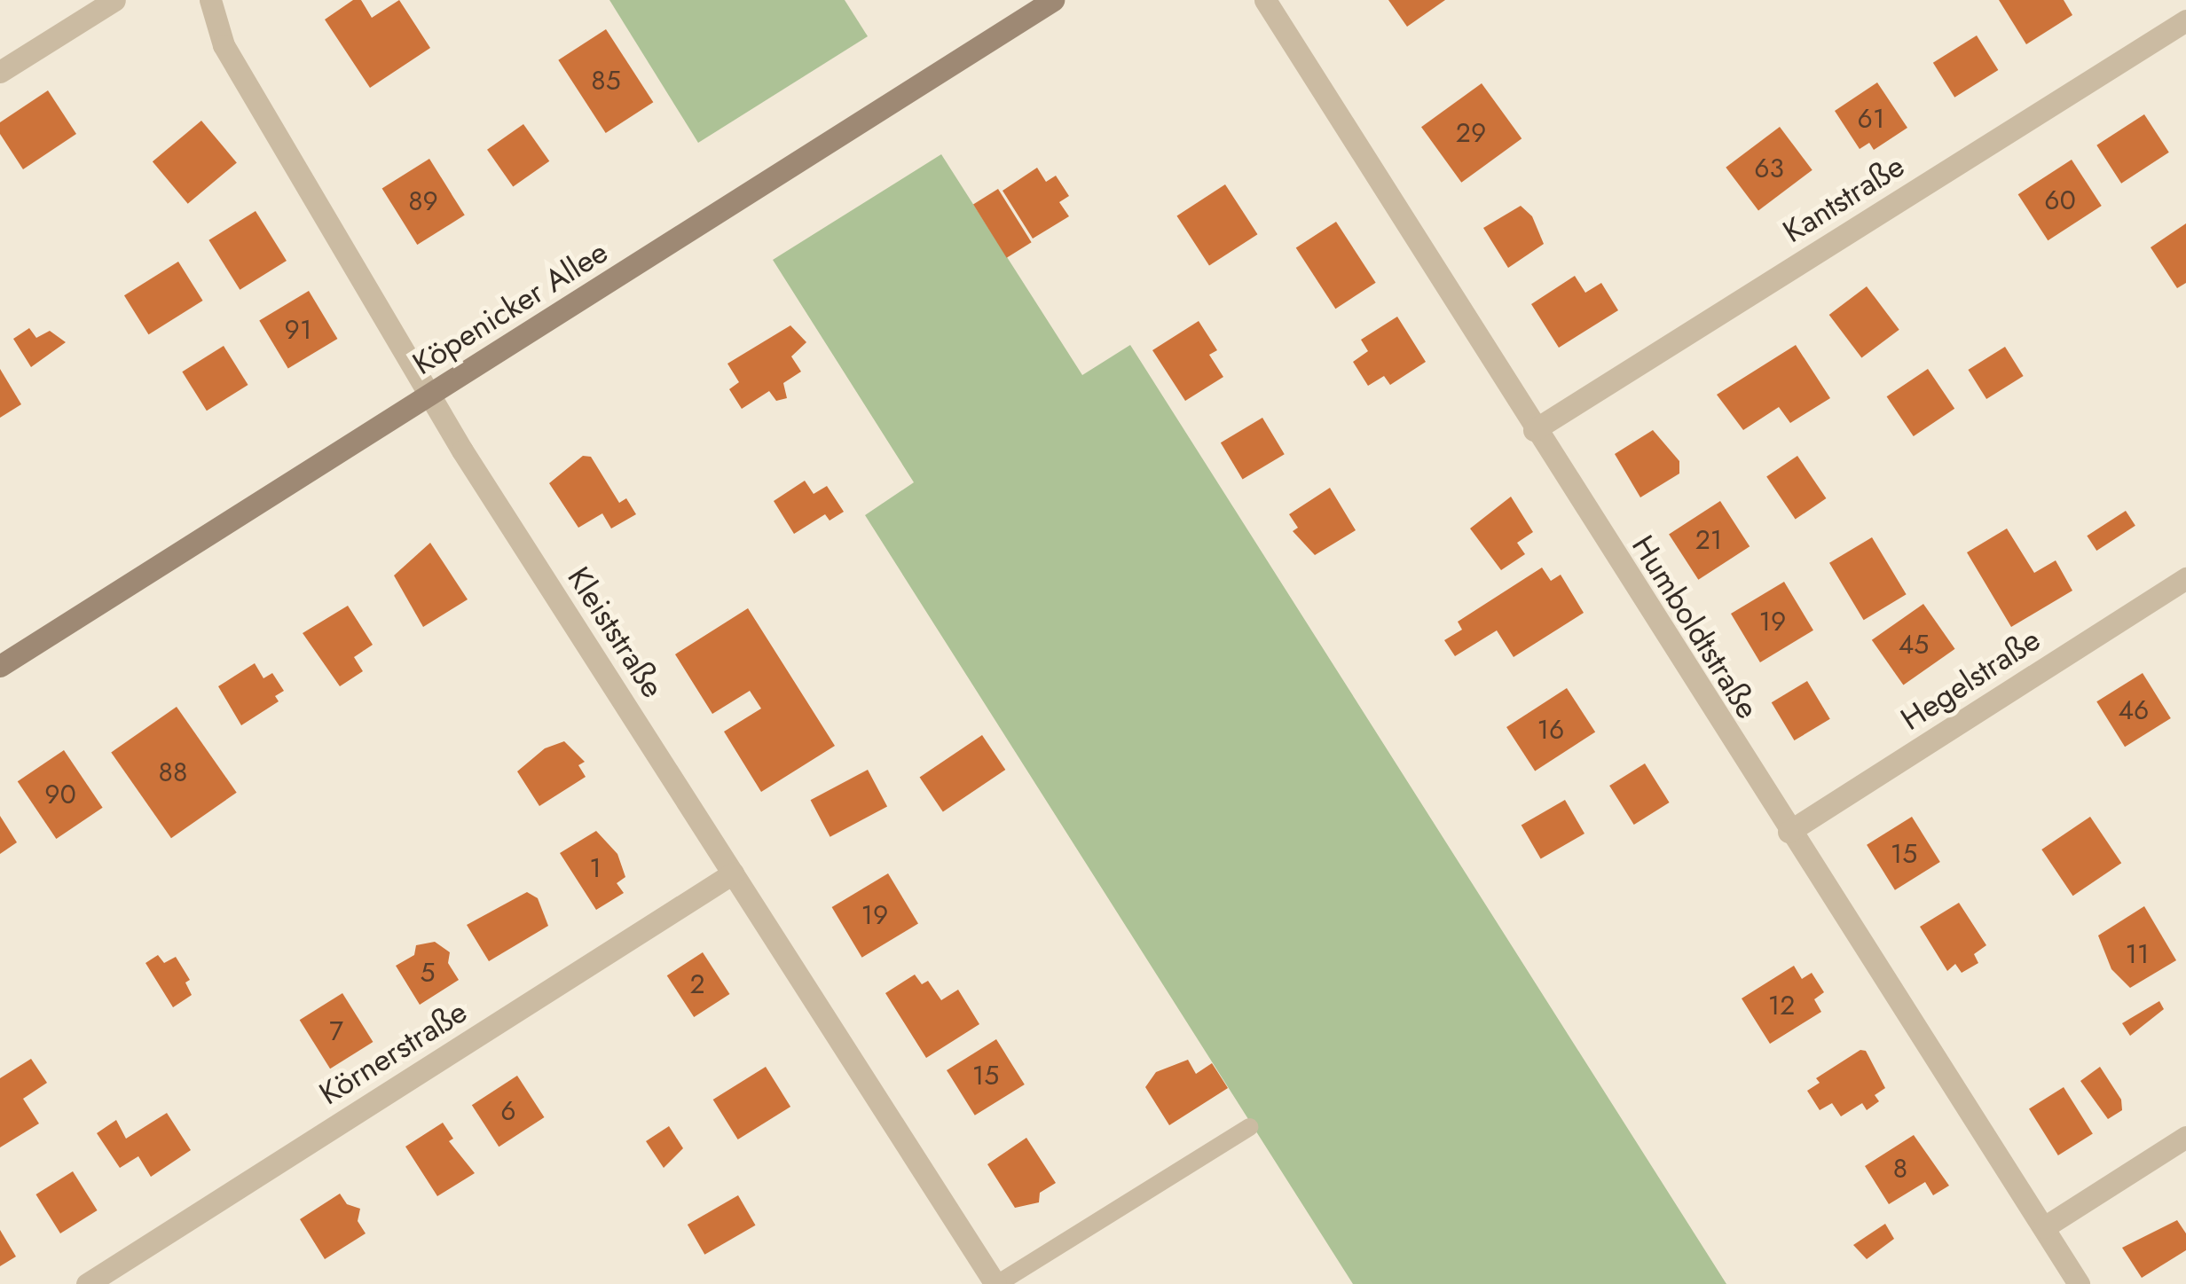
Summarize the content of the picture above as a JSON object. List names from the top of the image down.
{
  "streets": {
    "street": [
      "Kantstraße",
      "Köpenicker Allee",
      "Humboldtstraße",
      "Kleiststraße",
      "Hegelstraße",
      "Körnerstraße"
    ]
  },
  "crossings": [
    ["Kantstraße", "Humboldtstraße"],
    ["Köpenicker Allee", "Kleiststraße"],
    ["Humboldtstraße", "Hegelstraße"],
    ["Kleiststraße", "Körnerstraße"]
  ],
  "house_numbers": [
    "85",
    "61",
    "29",
    "63",
    "60",
    "89",
    "91",
    "21",
    "19",
    "45",
    "46",
    "16",
    "88",
    "90",
    "15",
    "1",
    "19",
    "11",
    "5",
    "2",
    "12",
    "7",
    "15",
    "6",
    "8"
  ]
}
